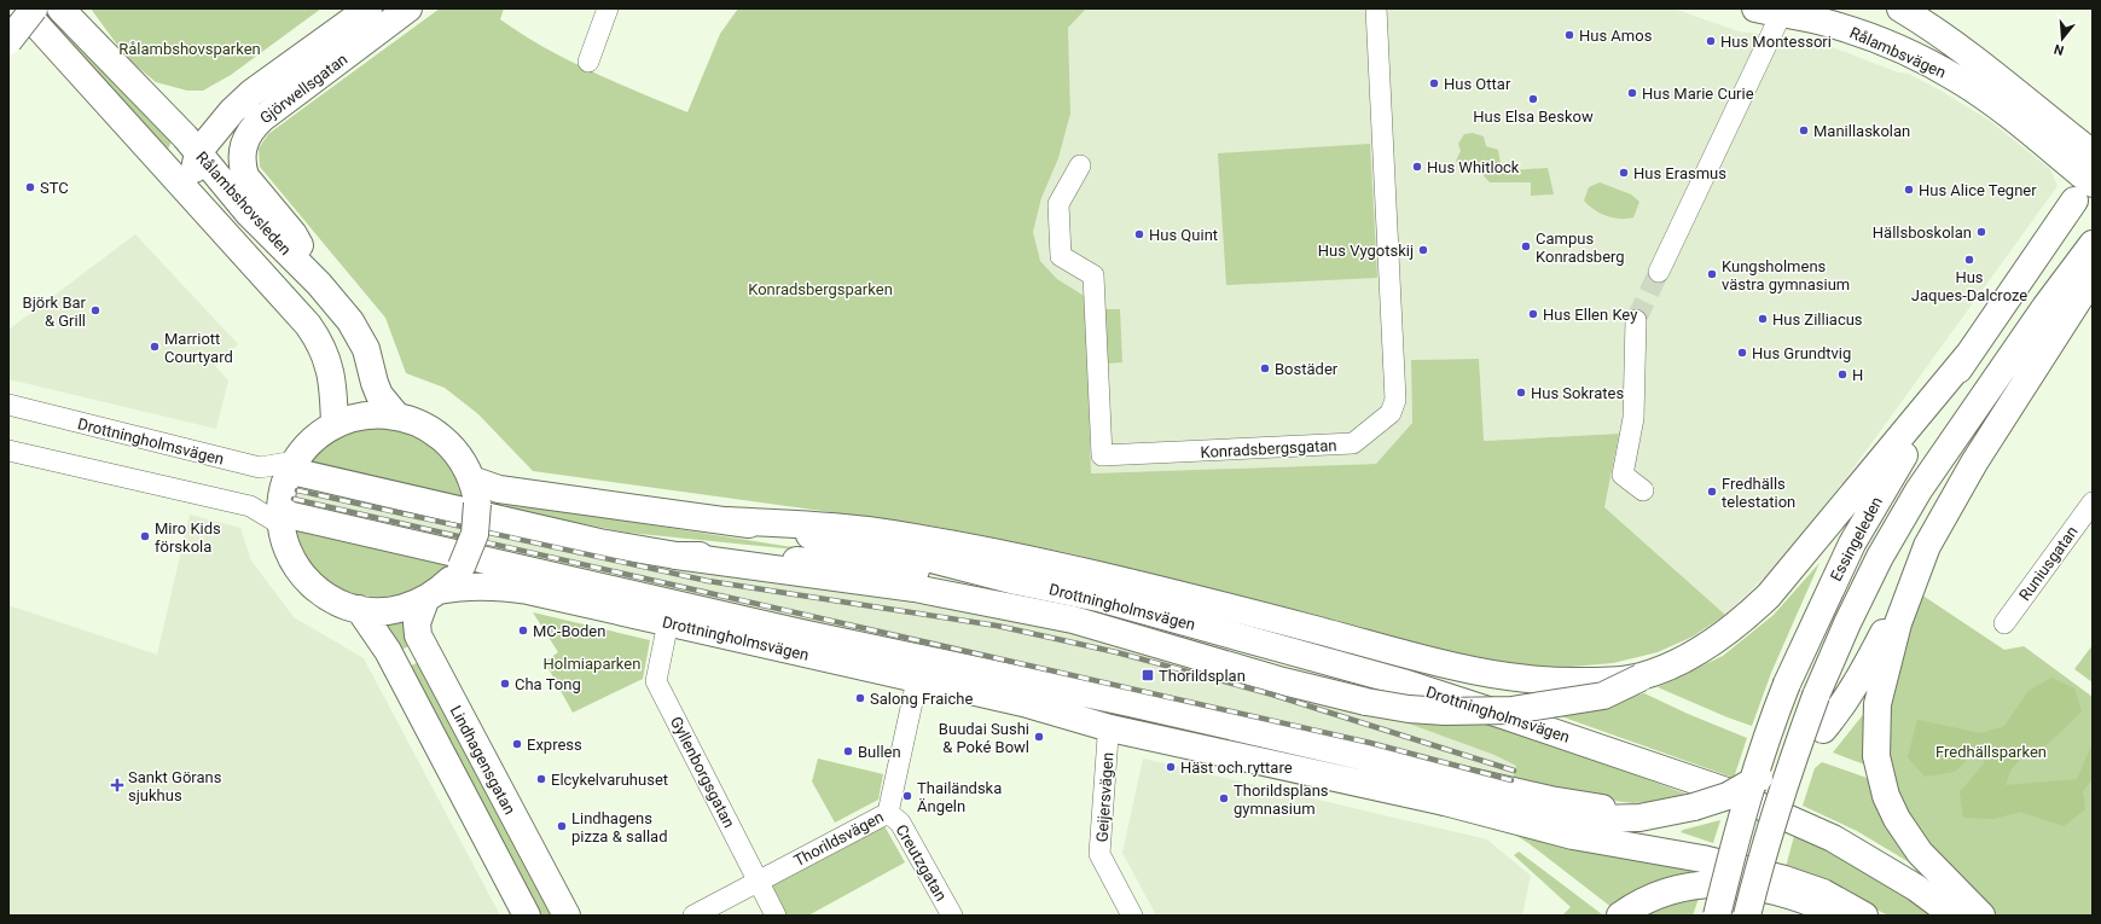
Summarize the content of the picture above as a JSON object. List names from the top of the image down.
{
  "streets": {
    "main road": [
      "Rålambsvägen",
      "Gjörwellsgatan",
      "Rålambshovsleden",
      "Drottningholmsvägen",
      "Essingeleden",
      "Lindhagensgatan"
    ],
    "street": [
      "Konradsbergsgatan",
      "Runiusgatan",
      "Gyllenborgsgatan",
      "Geijersvägen",
      "Thorildsvägen",
      "Creutzgatan"
    ]
  },
  "crossings": [
    ["Gjörwellsgatan", "Rålambshovsleden"],
    ["Drottningholmsvägen", "Lindhagensgatan"],
    ["Drottningholmsvägen", "Gyllenborgsgatan"],
    ["Drottningholmsvägen", "Geijersvägen"],
    ["Drottningholmsvägen", "Thorildsvägen"],
    ["Gyllenborgsgatan", "Thorildsvägen"],
    ["Thorildsvägen", "Creutzgatan"]
  ],
  "parks": [
    "Rålambshovsparken",
    "Konradsbergsparken",
    "Holmiaparken",
    "Fredhällsparken"
  ],
  "places": {
    "other": [
      "Hus Amos",
      "Hus Montessori",
      "Hus Ottar",
      "Hus Marie Curie",
      "Hus Elsa Beskow",
      "Manillaskolan",
      "Hus Whitlock",
      "Hus Erasmus",
      "STC",
      "Hus Alice Tegner",
      "Hällsboskolan",
      "Hus Quint",
      "Campus Konradsberg",
      "Hus Vygotskij",
      "Hus Jaques-Dalcroze",
      "Kungsholmens västra gymnasium",
      "Björk Bar & Grill",
      "Hus Ellen Key",
      "Hus Zilliacus",
      "Marriott Courtyard",
      "Hus Grundtvig",
      "Bostäder",
      "H",
      "Hus Sokrates",
      "Fredhälls telestation",
      "Miro Kids förskola",
      "MC-Boden",
      "Cha Tong",
      "Salong Fraiche",
      "Buudai Sushi & Poké Bowl",
      "Express",
      "Bullen",
      "Häst och ryttare",
      "Elcykelvaruhuset",
      "Thailändska Ängeln",
      "Thorildsplans gymnasium",
      "Lindhagens pizza & sallad"
    ],
    "transit": ["Thorildsplan"],
    "health": ["Sankt Görans sjukhus"]
  },
  "north": "bottom"
}
